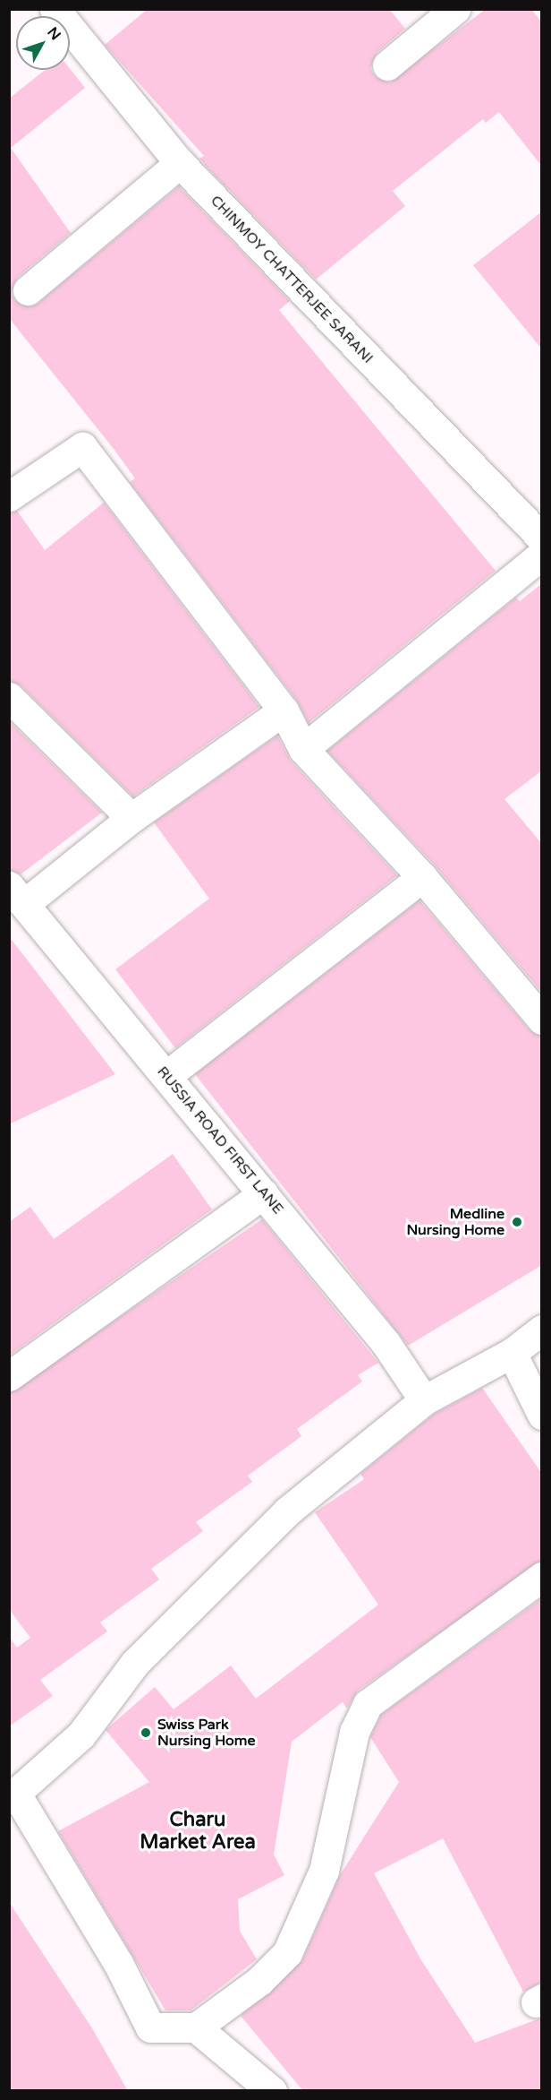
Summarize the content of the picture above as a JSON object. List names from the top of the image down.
{
  "streets": {
    "street": ["CHINMOY CHATTERJEE SARANI", "RUSSIA ROAD FIRST LANE"]
  },
  "districts": ["Charu Market Area"],
  "places": ["Medline Nursing Home", "Swiss Park Nursing Home"],
  "north": "top right"
}
